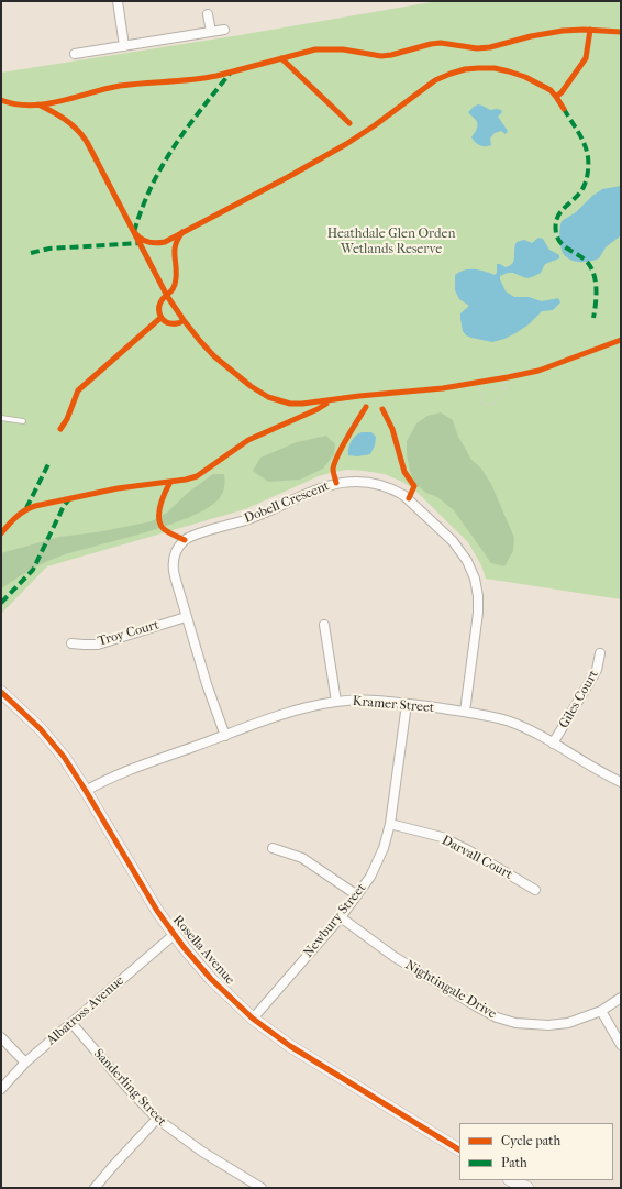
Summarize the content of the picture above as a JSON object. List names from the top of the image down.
{
  "streets": {
    "street": [
      "Dobell Crescent",
      "Troy Court",
      "Giles Court",
      "Kramer Street",
      "Darvall Court",
      "Newbury Street",
      "Rosella Avenue",
      "Nightingale Drive",
      "Albatross Avenue",
      "Sanderling Street"
    ]
  },
  "crossings": [
    ["Dobell Crescent", "Troy Court"],
    ["Dobell Crescent", "Kramer Street"],
    ["Giles Court", "Kramer Street"],
    ["Kramer Street", "Newbury Street"],
    ["Kramer Street", "Rosella Avenue"],
    ["Darvall Court", "Newbury Street"],
    ["Newbury Street", "Rosella Avenue"],
    ["Newbury Street", "Nightingale Drive"],
    ["Rosella Avenue", "Albatross Avenue"],
    ["Albatross Avenue", "Sanderling Street"]
  ],
  "parks": ["Heathdale Glen Orden Wetlands Reserve"],
  "legend": ["Cycle path", "Path"]
}
